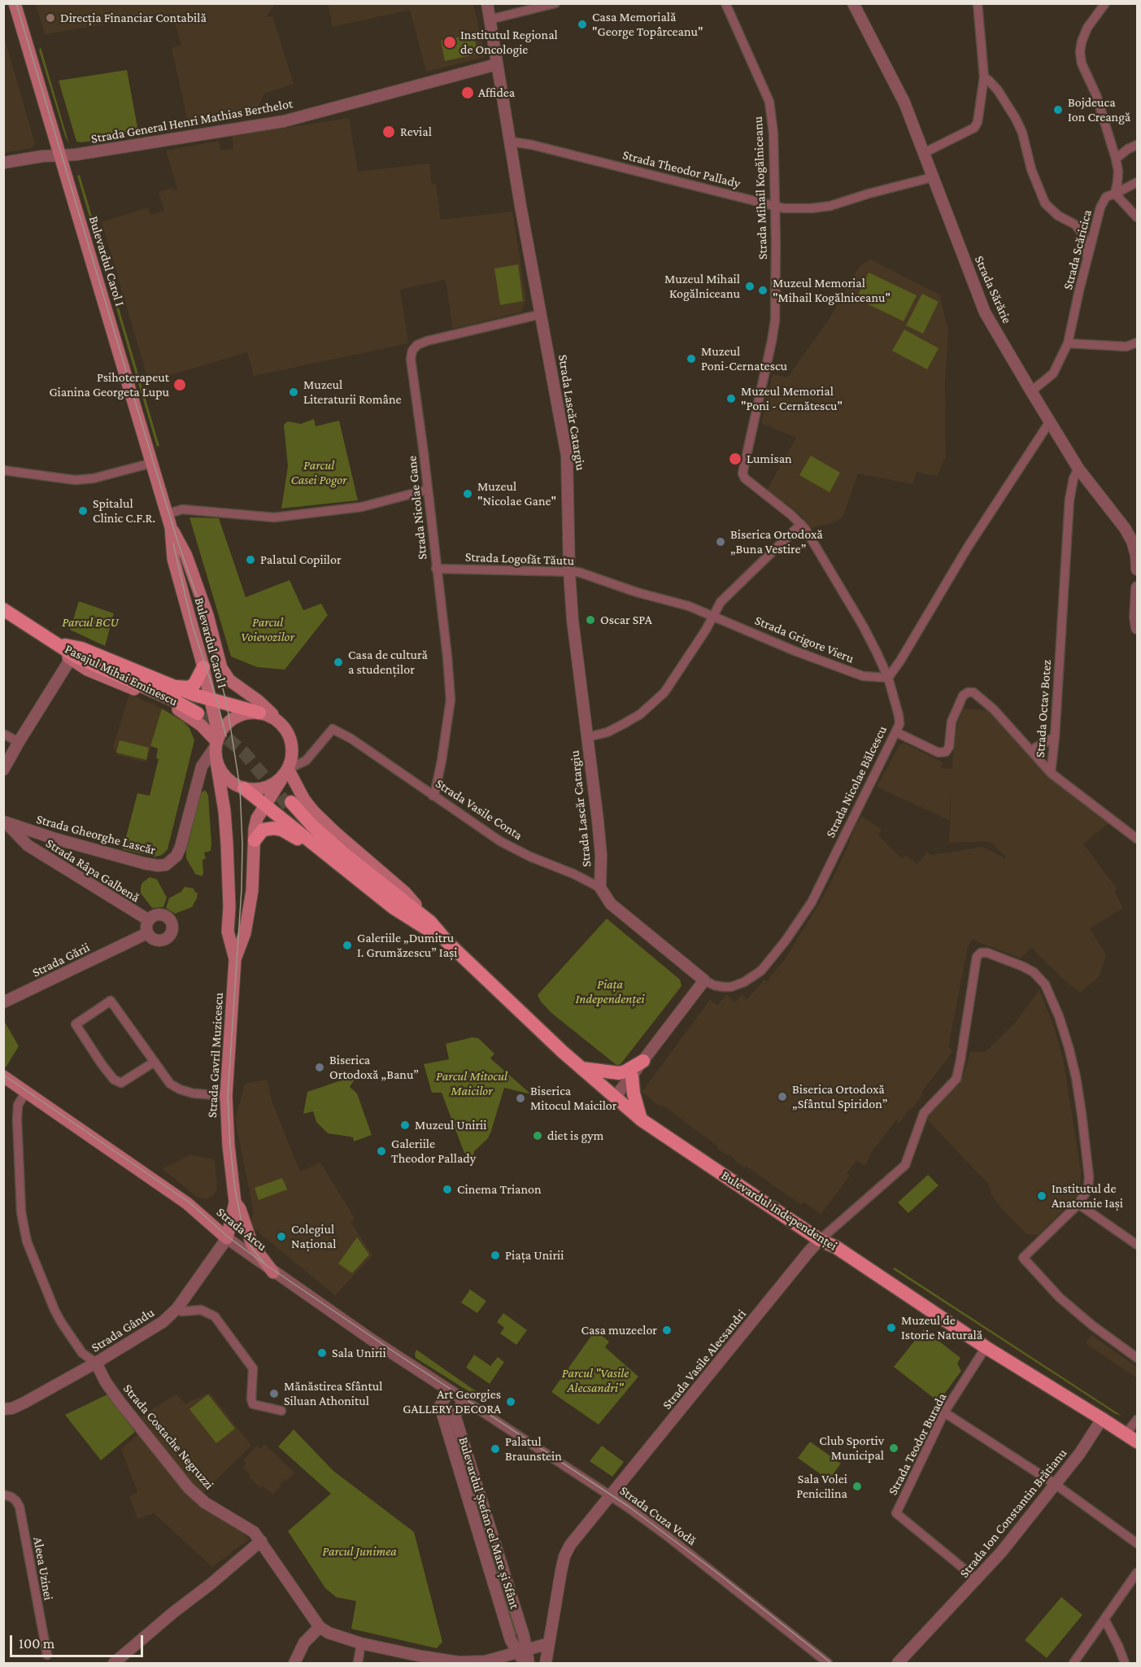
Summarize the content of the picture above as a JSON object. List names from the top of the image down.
{
  "streets": {
    "main road": [
      "Bulevardul Carol I",
      "Pasajul Mihai Eminescu",
      "Strada Gavril Muzicescu",
      "Bulevardul Independenței",
      "Strada Arcu"
    ],
    "street": [
      "Strada General Henri Mathias Berthelot",
      "Strada Theodor Pallady",
      "Strada Mihail Kogălniceanu",
      "Strada Scăricica",
      "Strada Sărărie",
      "Strada Lascăr Catargiu",
      "Strada Nicolae Gane",
      "Strada Logofăt Tăutu",
      "Strada Grigore Vieru",
      "Strada Octav Botez",
      "Strada Nicolae Bălcescu",
      "Strada Vasile Conta",
      "Strada Gheorghe Lascăr",
      "Strada Râpa Galbenă",
      "Strada Gării",
      "Strada Gându",
      "Strada Vasile Alecsandri",
      "Strada Costache Negruzzi",
      "Strada Teodor Burada",
      "Strada Ion Constantin Brătianu",
      "Strada Cuza Vodă",
      "Bulevardul Ștefan cel Mare și Sfânt",
      "Aleea Uzinei"
    ]
  },
  "crossings": [
    ["Strada General Henri Mathias Berthelot", "Bulevardul Carol I"],
    ["Strada General Henri Mathias Berthelot", "Strada Lascăr Catargiu"],
    ["Strada Theodor Pallady", "Strada Mihail Kogălniceanu"],
    ["Strada Theodor Pallady", "Strada Sărărie"],
    ["Strada Theodor Pallady", "Strada Lascăr Catargiu"],
    ["Strada Mihail Kogălniceanu", "Strada Grigore Vieru"],
    ["Strada Mihail Kogălniceanu", "Strada Nicolae Bălcescu"],
    ["Strada Scăricica", "Strada Sărărie"],
    ["Bulevardul Carol I", "Strada Vasile Conta"],
    ["Bulevardul Carol I", "Strada Gheorghe Lascăr"],
    ["Bulevardul Carol I", "Strada Gavril Muzicescu"],
    ["Strada Sărărie", "Strada Octav Botez"],
    ["Strada Lascăr Catargiu", "Strada Nicolae Gane"],
    ["Strada Lascăr Catargiu", "Strada Logofăt Tăutu"],
    ["Strada Lascăr Catargiu", "Strada Vasile Conta"],
    ["Strada Nicolae Gane", "Strada Logofăt Tăutu"],
    ["Strada Nicolae Gane", "Strada Vasile Conta"],
    ["Strada Logofăt Tăutu", "Strada Grigore Vieru"],
    ["Strada Grigore Vieru", "Strada Nicolae Bălcescu"],
    ["Strada Octav Botez", "Strada Nicolae Bălcescu"],
    ["Strada Nicolae Bălcescu", "Strada Vasile Conta"],
    ["Strada Vasile Conta", "Strada Gheorghe Lascăr"],
    ["Strada Vasile Conta", "Strada Gavril Muzicescu"],
    ["Strada Gheorghe Lascăr", "Strada Râpa Galbenă"],
    ["Strada Gheorghe Lascăr", "Strada Gavril Muzicescu"],
    ["Strada Râpa Galbenă", "Strada Gării"],
    ["Strada Gavril Muzicescu", "Strada Arcu"],
    ["Strada Gavril Muzicescu", "Strada Gându"],
    ["Bulevardul Independenței", "Strada Vasile Alecsandri"],
    ["Bulevardul Independenței", "Strada Teodor Burada"],
    ["Bulevardul Independenței", "Strada Ion Constantin Brătianu"],
    ["Strada Arcu", "Strada Gându"],
    ["Strada Arcu", "Strada Cuza Vodă"],
    ["Strada Arcu", "Bulevardul Ștefan cel Mare și Sfânt"],
    ["Strada Gându", "Strada Costache Negruzzi"],
    ["Strada Vasile Alecsandri", "Strada Cuza Vodă"],
    ["Strada Teodor Burada", "Strada Ion Constantin Brătianu"],
    ["Strada Cuza Vodă", "Bulevardul Ștefan cel Mare și Sfânt"]
  ],
  "parks": [
    "Parcul Casei Pogor",
    "Parcul BCU",
    "Parcul Voievozilor",
    "Piața Independenței",
    "Parcul Mitocul Maicilor",
    "Parcul \"Vasile Alecsandri\"",
    "Parcul Junimea"
  ],
  "places": [
    "Direcția Financiar Contabilă",
    "Casa Memorială \"George Topârceanu\"",
    "Institutul Regional de Oncologie",
    "Affidea",
    "Bojdeuca Ion Creangă",
    "Revial",
    "Muzeul Mihail Kogălniceanu",
    "Muzeul Memorial \"Mihail Kogălniceanu\"",
    "Muzeul Poni-Cernatescu",
    "Psihoterapeut Gianina Georgeta Lupu",
    "Muzeul Literaturii Române",
    "Muzeul Memorial \"Poni - Cernătescu\"",
    "Lumisan",
    "Muzeul \"Nicolae Gane\"",
    "Spitalul Clinic C.F.R.",
    "Biserica Ortodoxă „Buna Vestire”",
    "Palatul Copiilor",
    "Oscar SPA",
    "Casa de cultură a studenților",
    "Galeriile „Dumitru I. Grumăzescu” Iași",
    "Biserica Ortodoxă „Banu”",
    "Biserica Ortodoxă „Sfântul Spiridon”",
    "Biserica Mitocul Maicilor",
    "Muzeul Unirii",
    "diet is gym",
    "Galeriile Theodor Pallady",
    "Cinema Trianon",
    "Institutul de Anatomie Iași",
    "Colegiul Național",
    "Piața Unirii",
    "Muzeul de Istorie Naturală",
    "Casa muzeelor",
    "Sala Unirii",
    "Mănăstirea Sfântul Siluan Athonitul",
    "Art Georgies GALLERY DECORA",
    "Club Sportiv Municipal",
    "Palatul Braunstein",
    "Sala Volei Penicilina"
  ],
  "scale_bar": "100 m"
}
